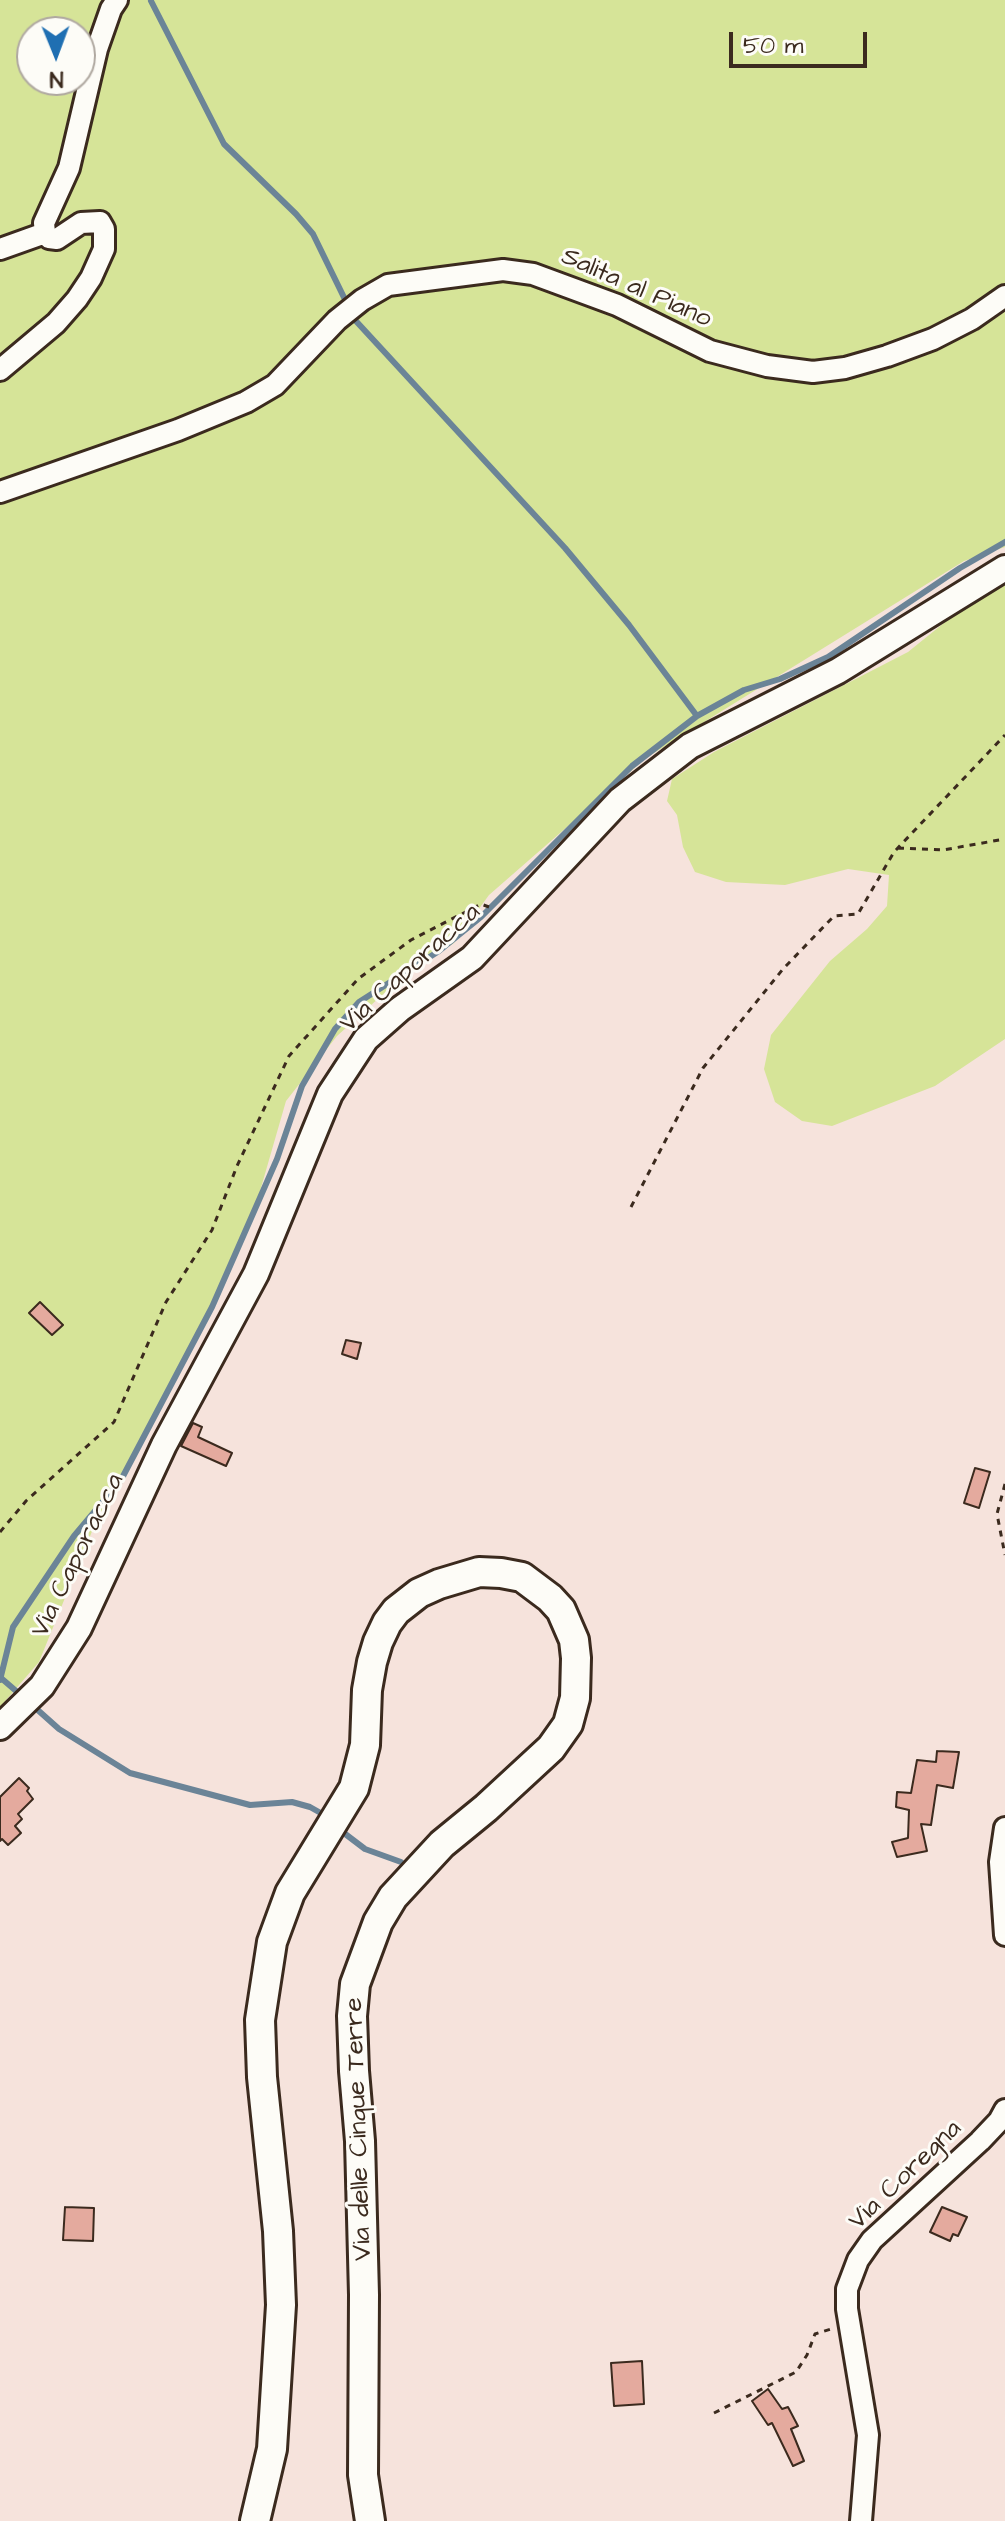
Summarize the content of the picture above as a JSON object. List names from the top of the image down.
{
  "streets": {
    "main road": ["Via delle Cinque Terre"],
    "street": ["Salita al Piano", "Via Caporacca", "Via Coregna"]
  },
  "scale_bar": "50 m",
  "north": "bottom"
}
